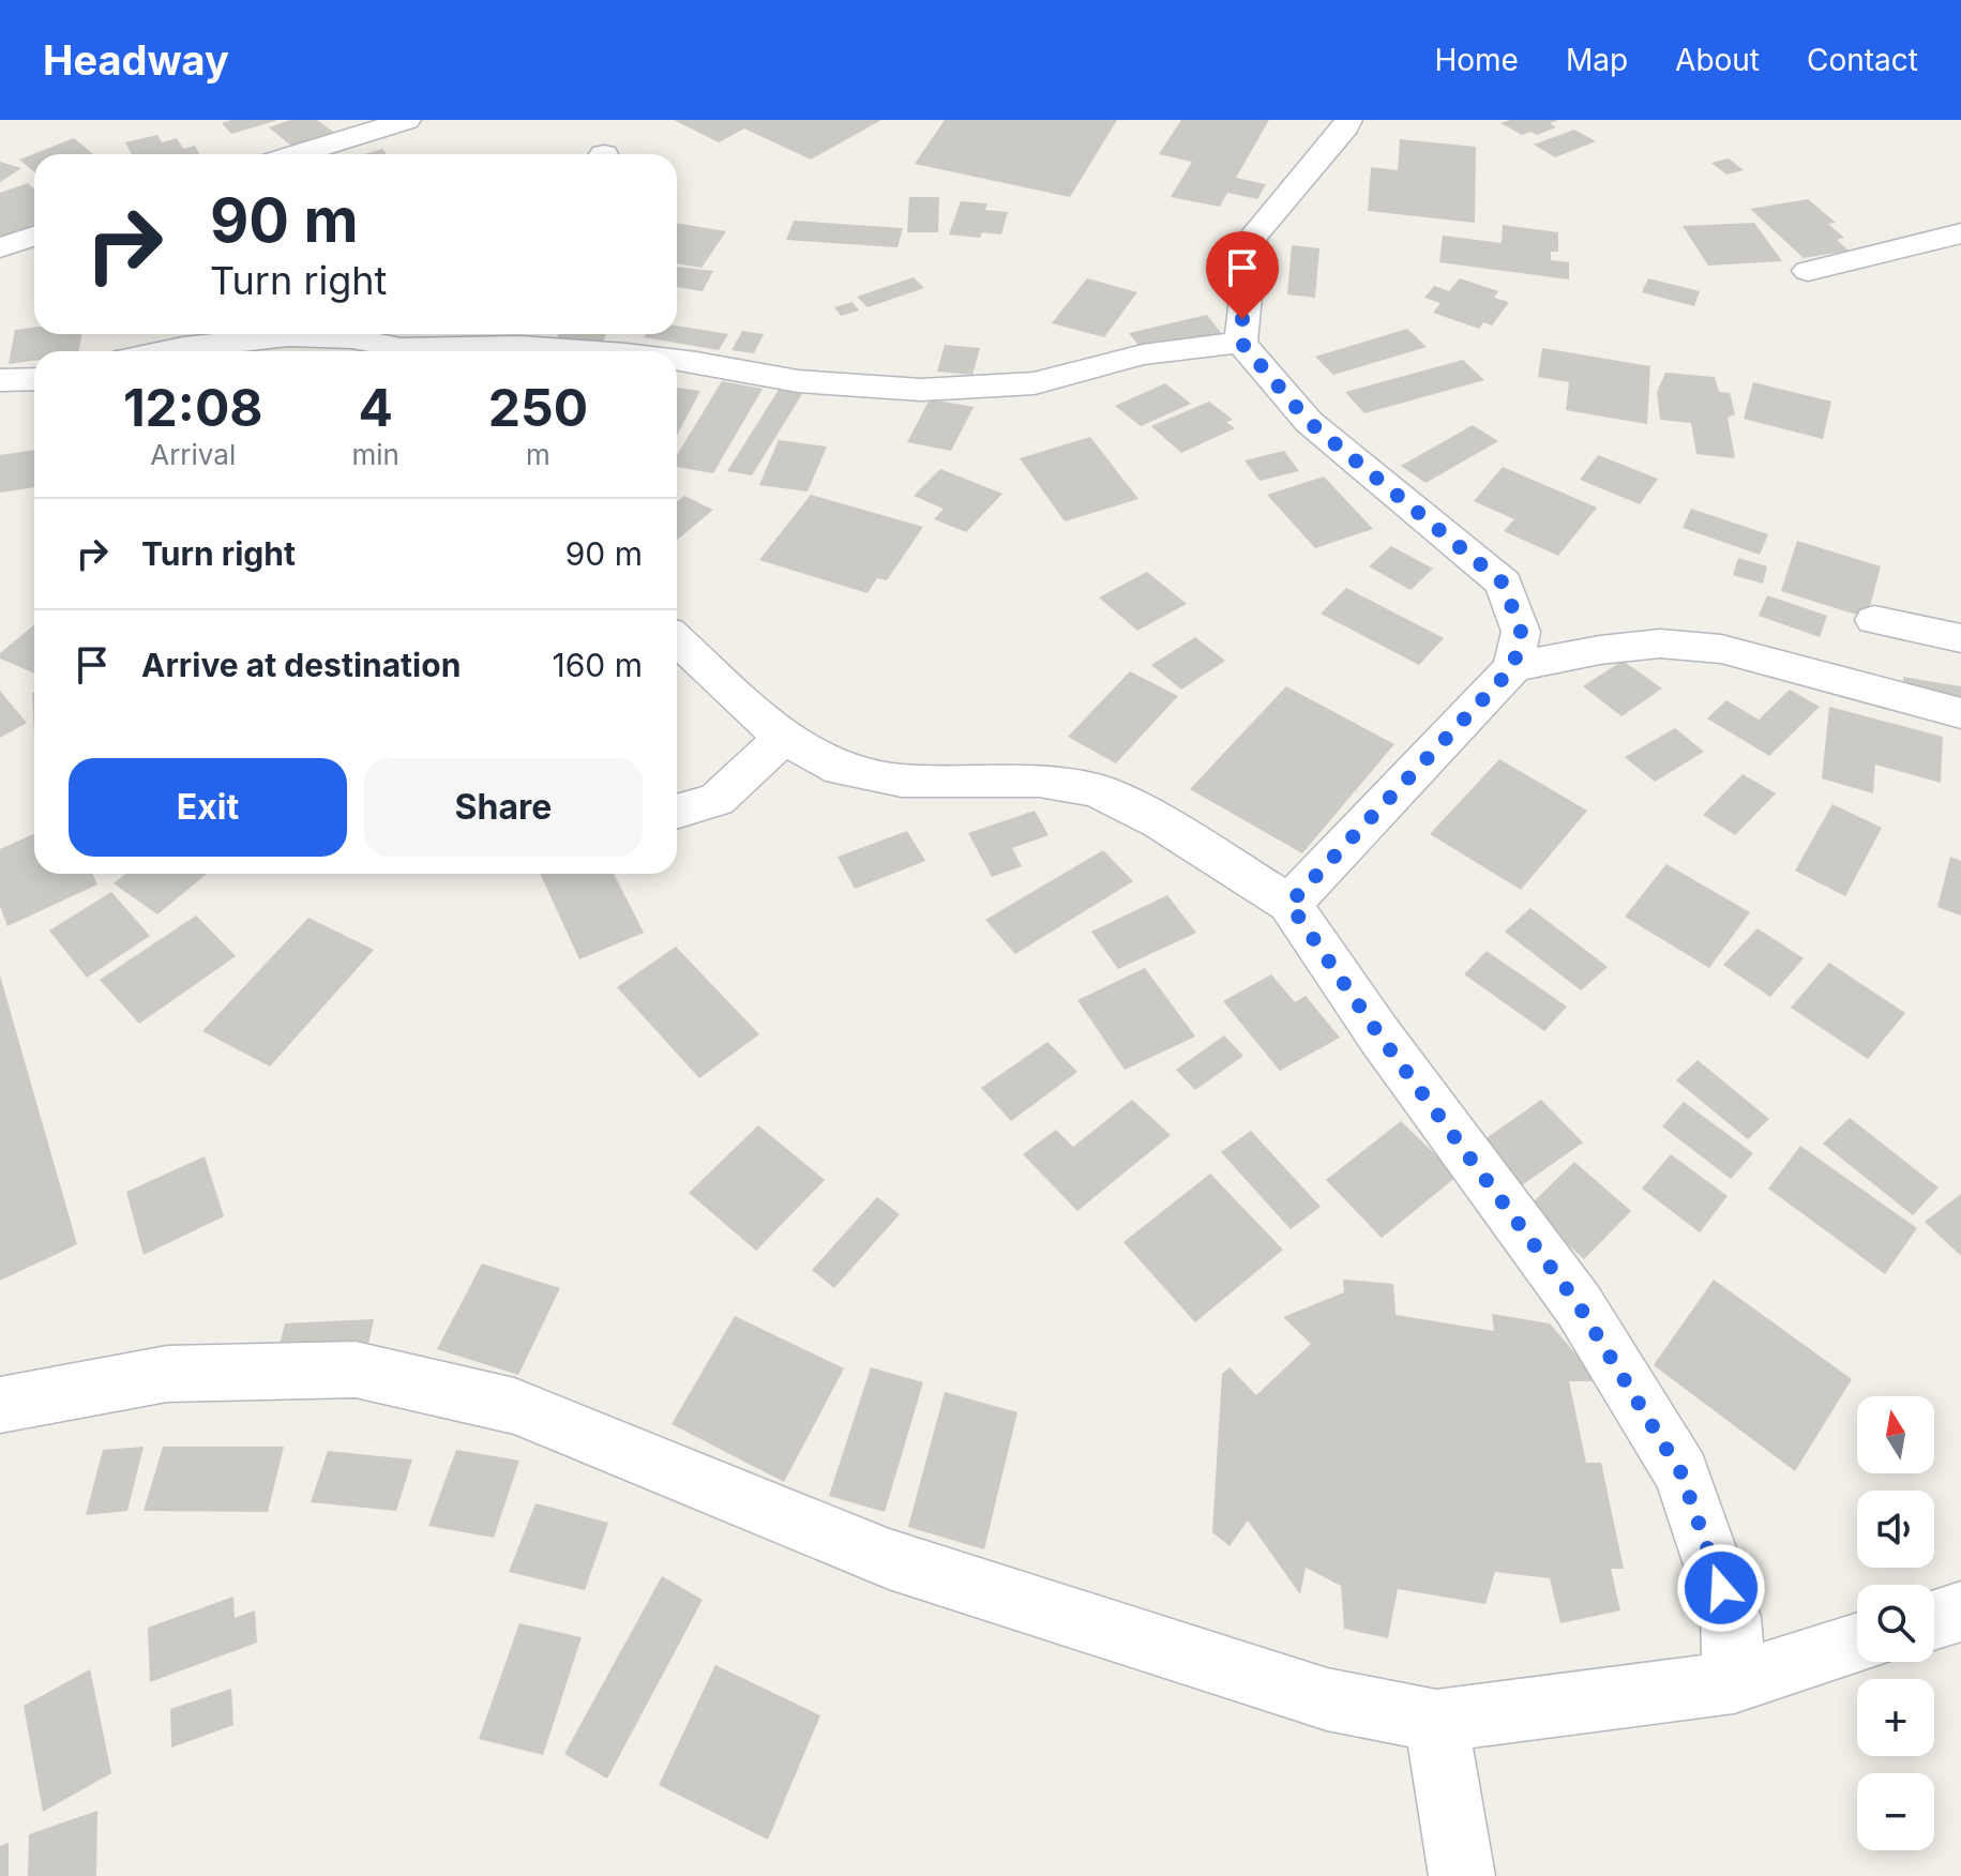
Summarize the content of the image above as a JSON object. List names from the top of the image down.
{
  "north": "top",
  "page": {
    "header": "Headway",
    "nav": [
      "Home",
      "Map",
      "About",
      "Contact"
    ],
    "turn": ["90 m", "Turn right"],
    "eta": [
      "12:08",
      "Arrival",
      "4",
      "min",
      "250",
      "m"
    ],
    "list": [
      {
        "name": "Turn right",
        "value": "90 m"
      },
      {
        "name": "Arrive at destination",
        "value": "160 m"
      }
    ],
    "buttons": ["Exit", "Share"],
    "map_buttons": ["+", "−"]
  }
}
